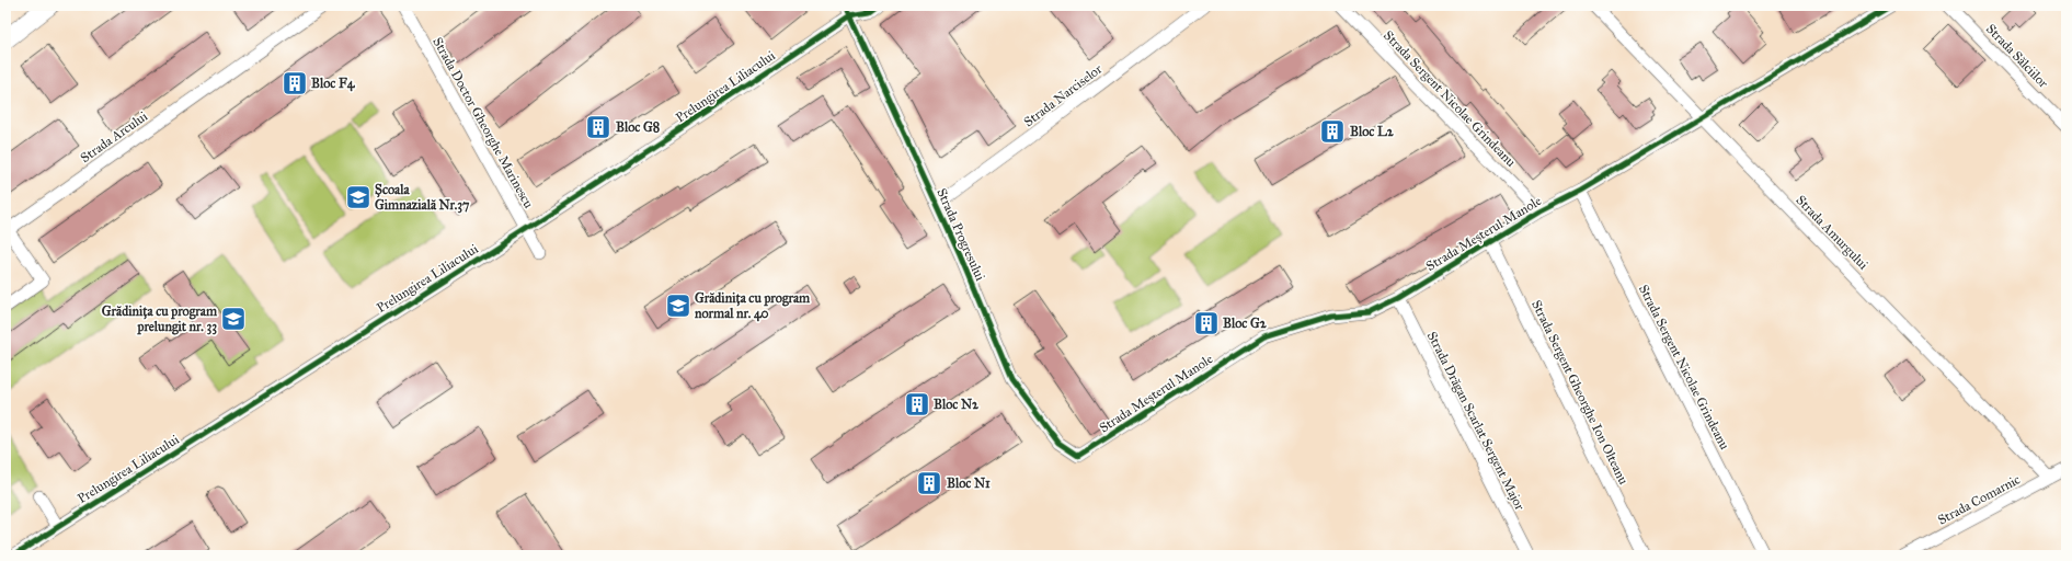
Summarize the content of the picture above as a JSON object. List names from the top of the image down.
{
  "streets": {
    "street": [
      "Strada Sălciilor",
      "Prelungirea Liliacului",
      "Strada Narciselor",
      "Strada Sergent Nicolae Grindeanu",
      "Strada Doctor Gheorghe Marinescu",
      "Strada Arcului",
      "Strada Amurgului",
      "Strada Meșterul Manole",
      "Strada Progresului",
      "Strada Sergent Gheorghe Ion Olteanu",
      "Strada Drăgan Scarlat Sergent Major",
      "Strada Comarnic"
    ]
  },
  "crossings": [
    ["Prelungirea Liliacului", "Strada Doctor Gheorghe Marinescu"],
    ["Prelungirea Liliacului", "Strada Progresului"],
    ["Strada Narciselor", "Strada Progresului"],
    ["Strada Sergent Nicolae Grindeanu", "Strada Meșterul Manole"],
    ["Strada Amurgului", "Strada Meșterul Manole"],
    ["Strada Amurgului", "Strada Comarnic"],
    ["Strada Meșterul Manole", "Strada Progresului"],
    ["Strada Meșterul Manole", "Strada Sergent Gheorghe Ion Olteanu"],
    ["Strada Meșterul Manole", "Strada Drăgan Scarlat Sergent Major"]
  ],
  "places": {
    "building": [
      "Bloc F4",
      "Bloc G8",
      "Bloc L2",
      "Bloc G2",
      "Bloc N2",
      "Bloc N1"
    ],
    "school or university": ["Școala Gimnazială Nr.37", "Grădinița cu program normal nr. 40", "Grădinița cu program prelungit nr. 33"]
  }
}
